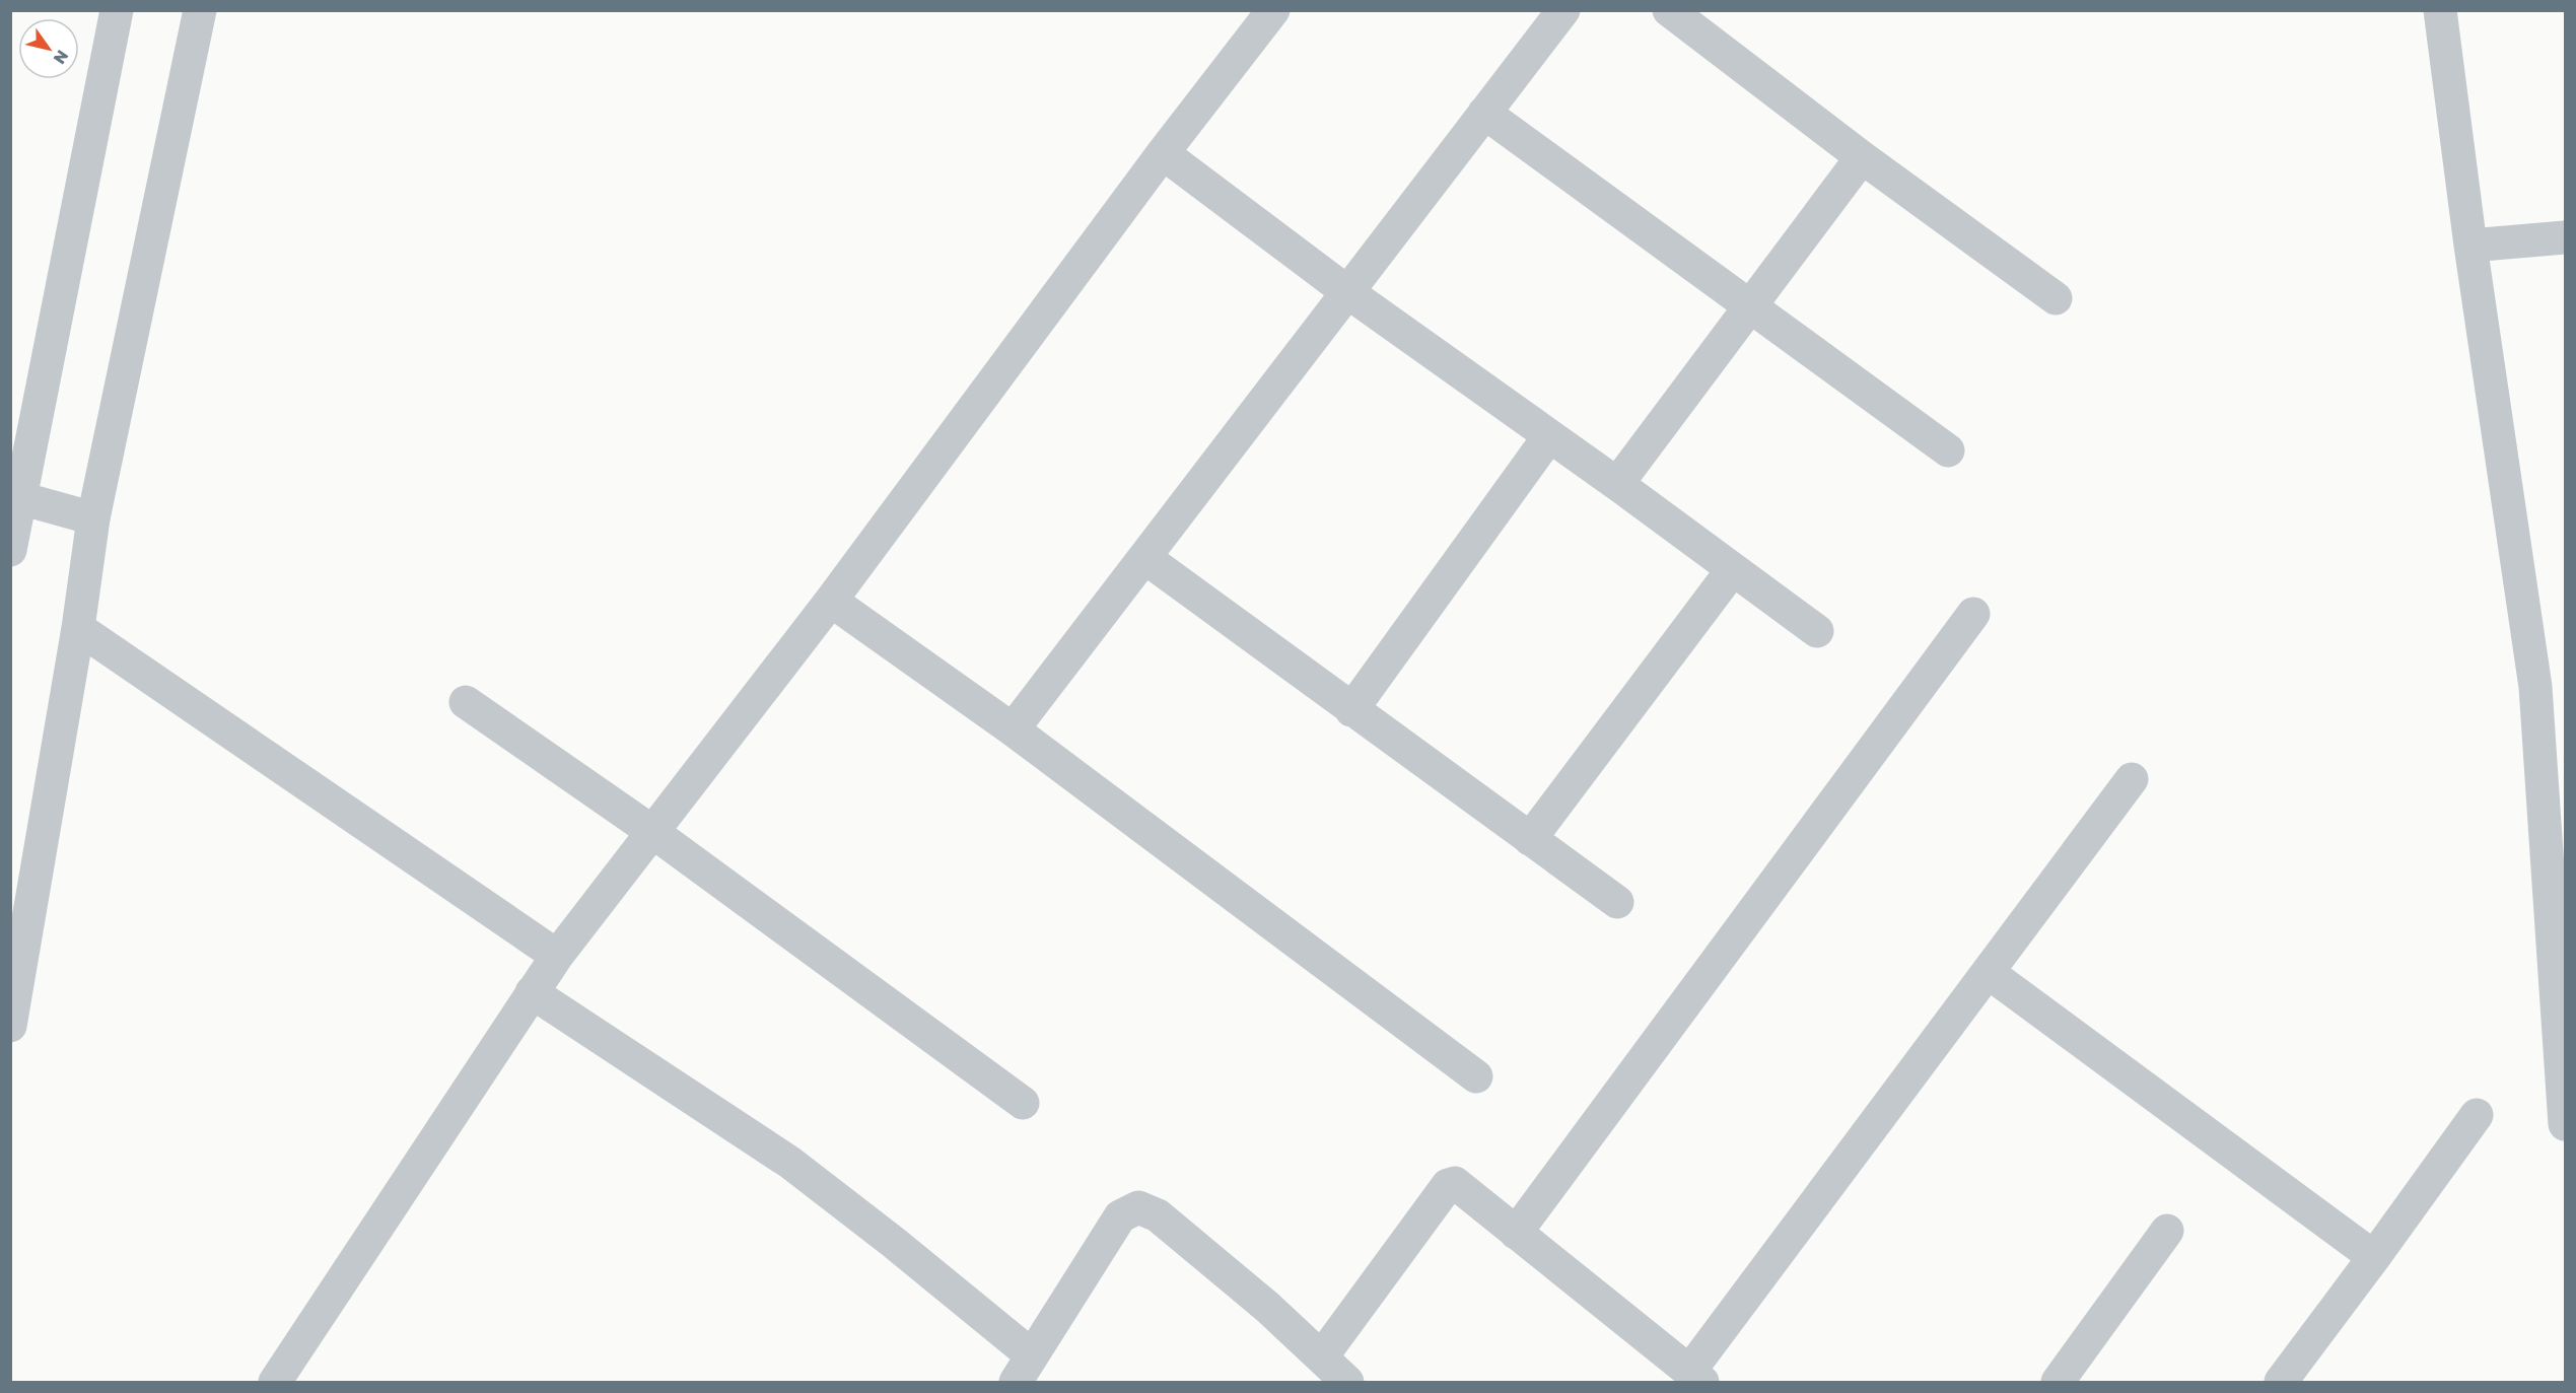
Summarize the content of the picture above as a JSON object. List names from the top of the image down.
{
  "north": "bottom right"
}
